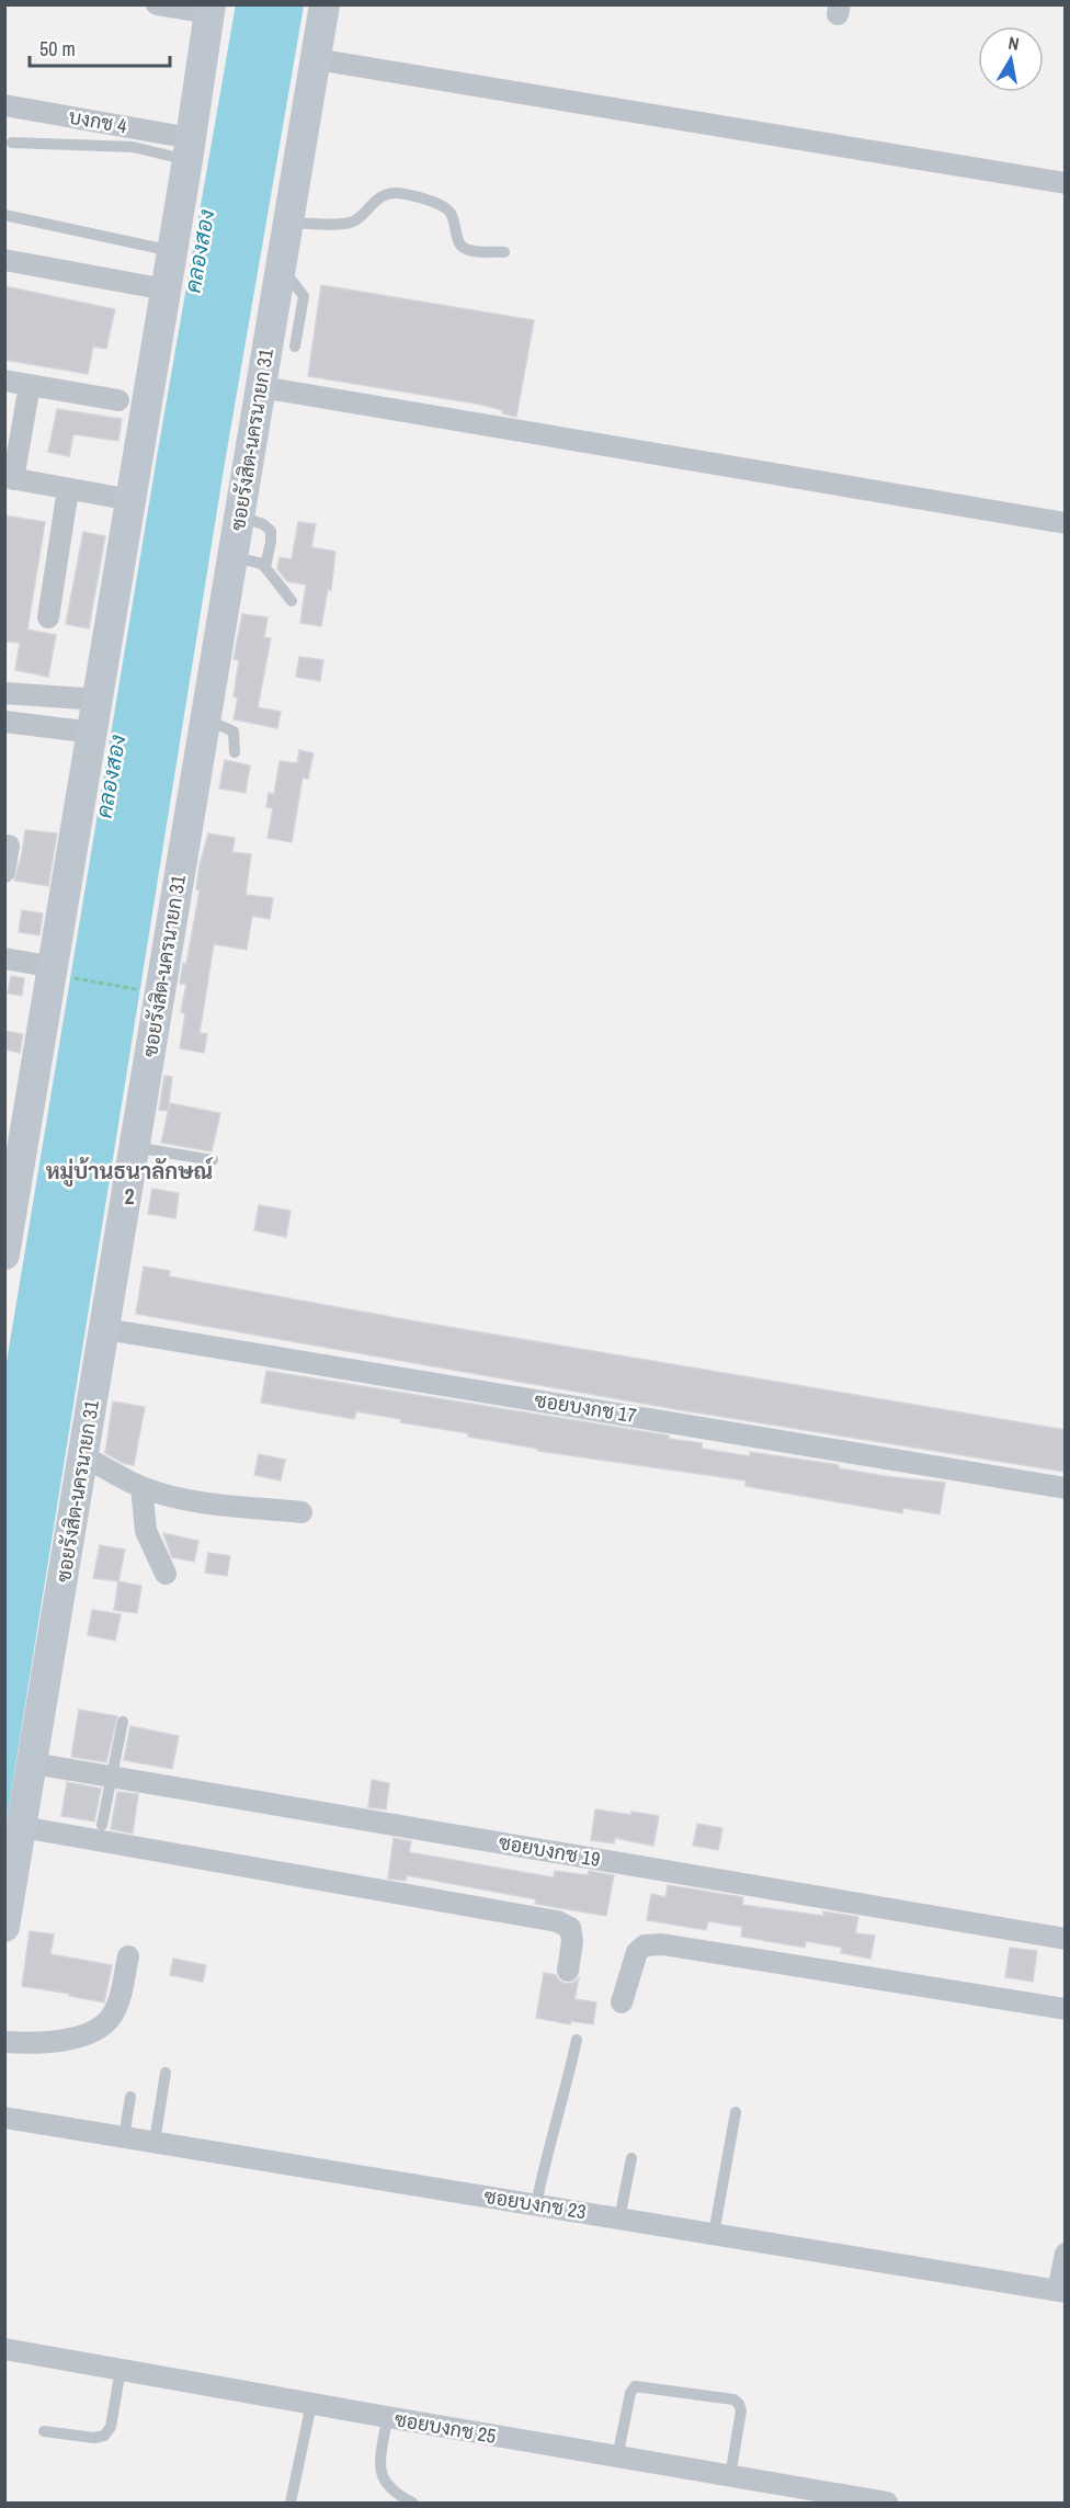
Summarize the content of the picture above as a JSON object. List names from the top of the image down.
{
  "streets": {
    "street": [
      "บงกช 4",
      "ซอยรังสิต-นครนายก 31",
      "ซอยบงกช 17",
      "ซอยบงกช 19",
      "ซอยบงกช 23",
      "ซอยบงกช 25"
    ]
  },
  "crossings": [
    ["ซอยรังสิต-นครนายก 31", "ซอยบงกช 17"],
    ["ซอยรังสิต-นครนายก 31", "ซอยบงกช 19"]
  ],
  "districts": ["หมู่บ้านธนาลักษณ์ 2"],
  "water": ["คลองสอง"],
  "scale_bar": "50 m",
  "north": "top"
}
